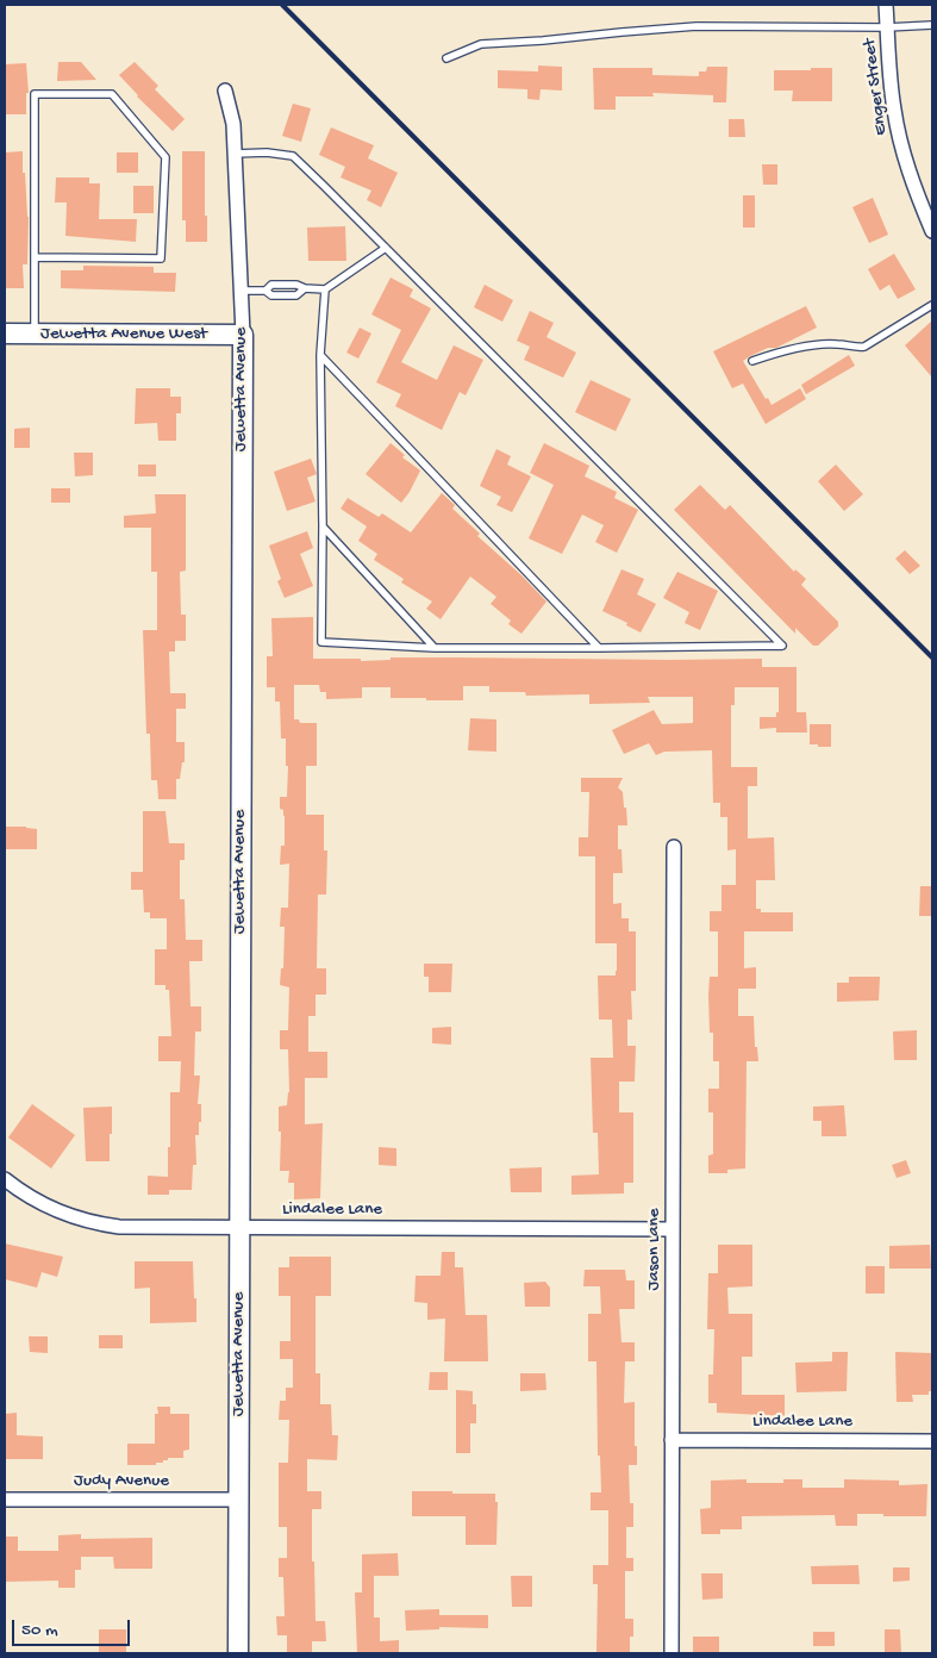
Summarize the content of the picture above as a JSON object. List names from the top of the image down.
{
  "streets": {
    "street": [
      "Enger Street",
      "Jewetta Avenue West",
      "Jewetta Avenue",
      "Lindalee Lane",
      "Jason Lane",
      "Judy Avenue"
    ]
  },
  "crossings": [
    ["Jewetta Avenue West", "Jewetta Avenue"],
    ["Jewetta Avenue", "Lindalee Lane"],
    ["Jewetta Avenue", "Judy Avenue"],
    ["Lindalee Lane", "Jason Lane"]
  ],
  "scale_bar": "50 m"
}
